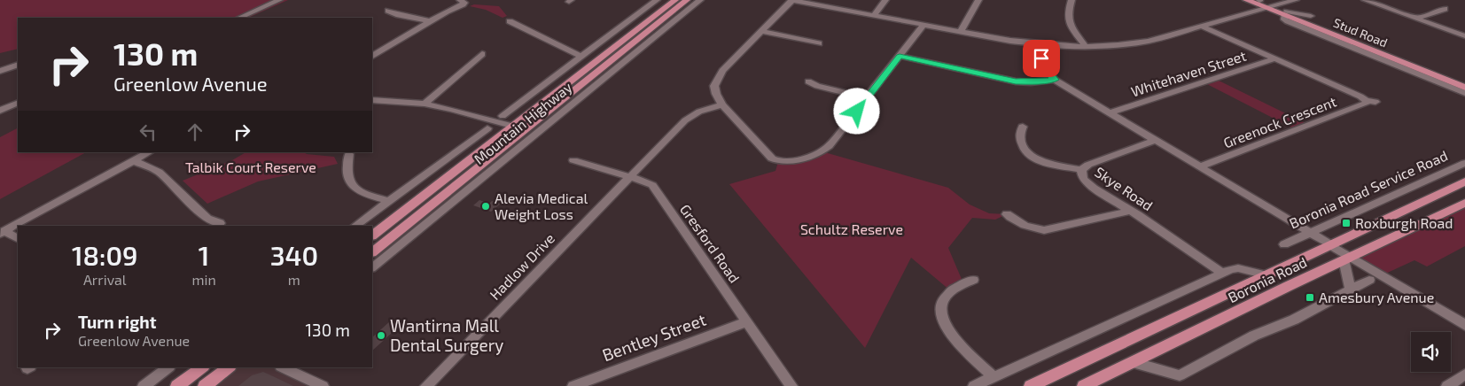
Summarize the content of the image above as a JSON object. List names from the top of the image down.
{
  "streets": {
    "main road": ["Stud Road", "Mountain Highway", "Boronia Road"],
    "street": [
      "Whitehaven Street",
      "Greenock Crescent",
      "Skye Road",
      "Boronia Road Service Road",
      "Gresford Road",
      "Hadlow Drive",
      "Bentley Street"
    ]
  },
  "crossings": [
    ["Whitehaven Street", "Greenock Crescent"],
    ["Skye Road", "Boronia Road"],
    ["Gresford Road", "Hadlow Drive"],
    ["Gresford Road", "Bentley Street"]
  ],
  "parks": ["Talbik Court Reserve", "Schultz Reserve"],
  "places": {
    "other": ["Alevia Medical Weight Loss", "Wantirna Mall Dental Surgery"],
    "transit": ["Roxburgh Road", "Amesbury Avenue"]
  },
  "page": {
    "turn": ["130 m", "Greenlow Avenue"],
    "eta": [
      "18:09",
      "Arrival",
      "1",
      "min",
      "340",
      "m"
    ],
    "list": [
      {
        "name": "Turn right",
        "note": "Greenlow Avenue",
        "value": "130 m"
      }
    ]
  }
}
